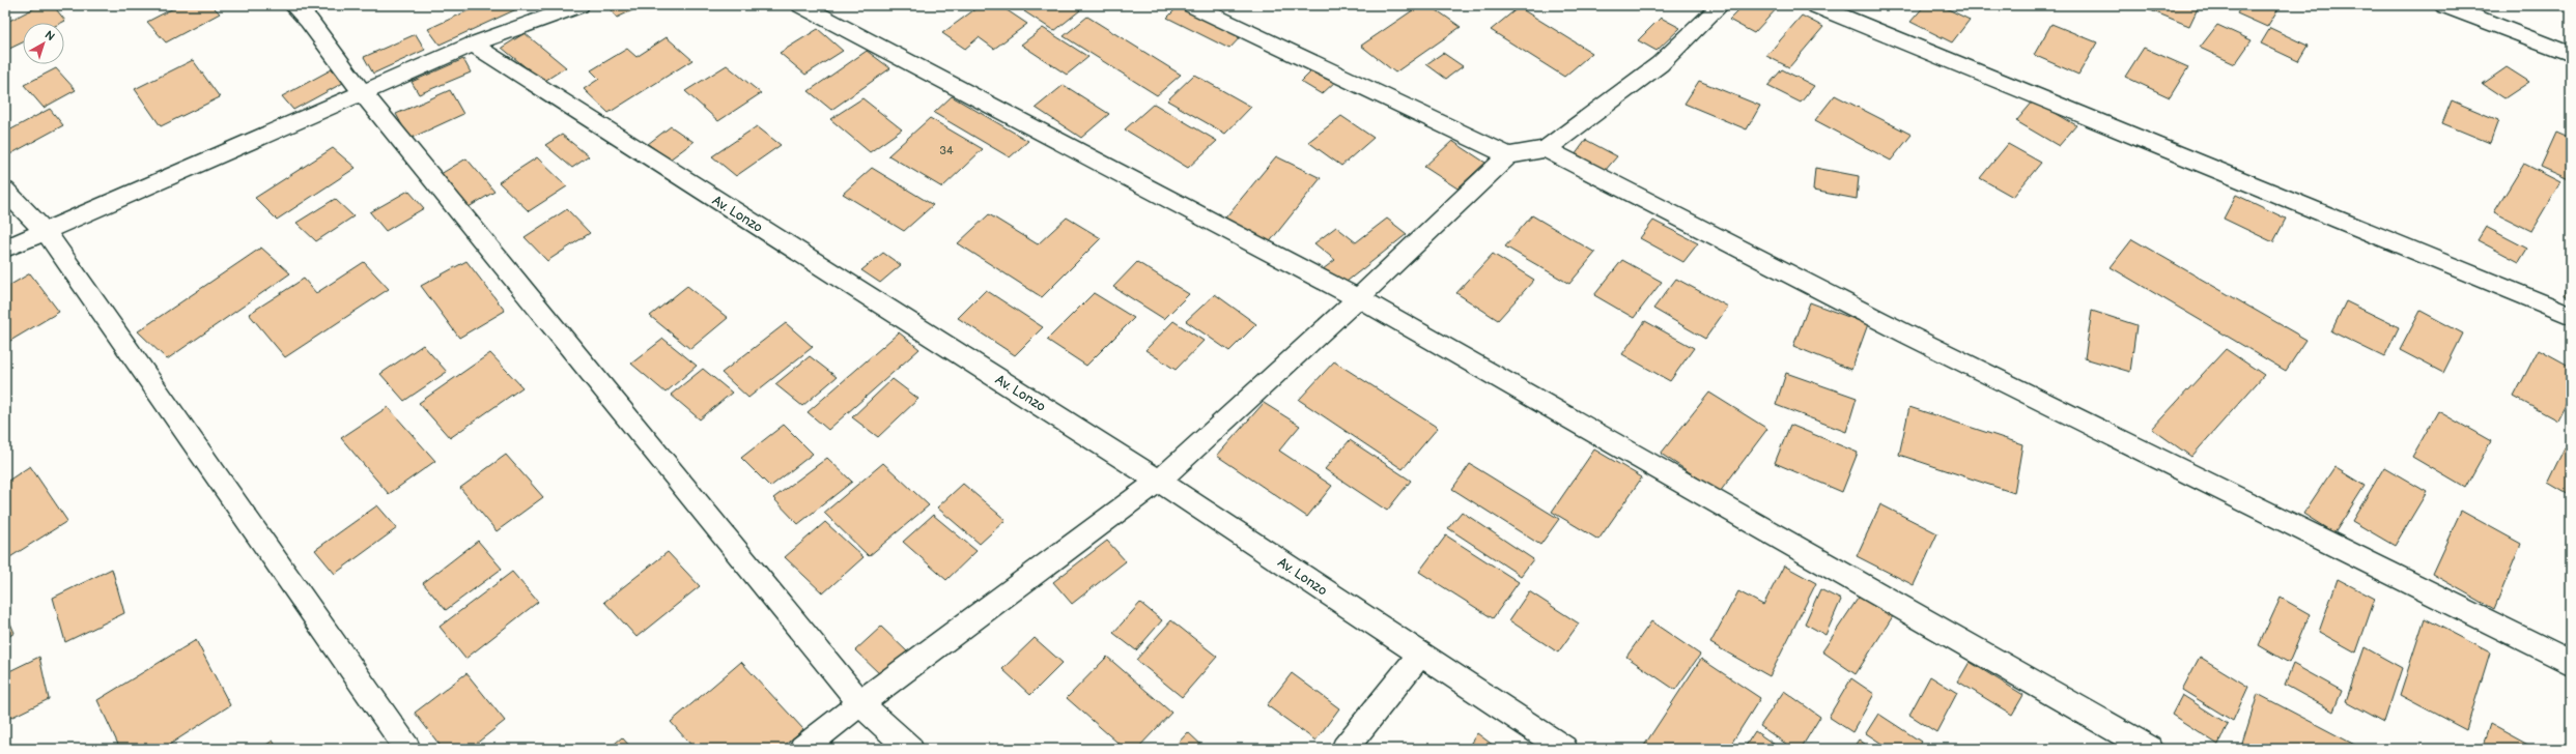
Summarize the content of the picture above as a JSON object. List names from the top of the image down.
{
  "streets": {
    "street": ["Av. Lonzo"]
  },
  "house_numbers": ["34"],
  "north": "top right"
}
